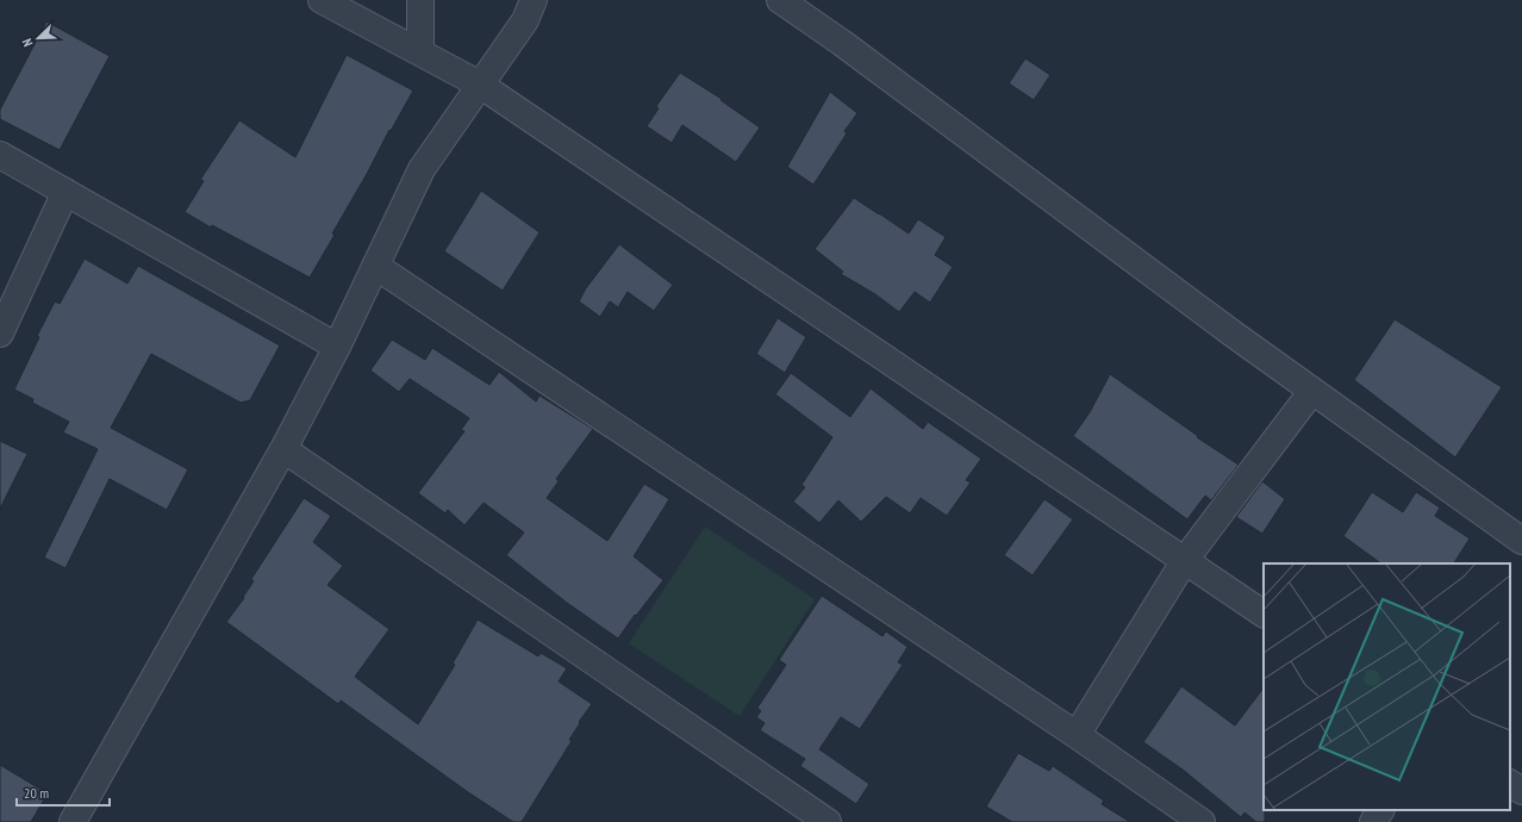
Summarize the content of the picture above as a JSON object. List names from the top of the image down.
{
  "scale_bar": "20 m",
  "north": "bottom left"
}
